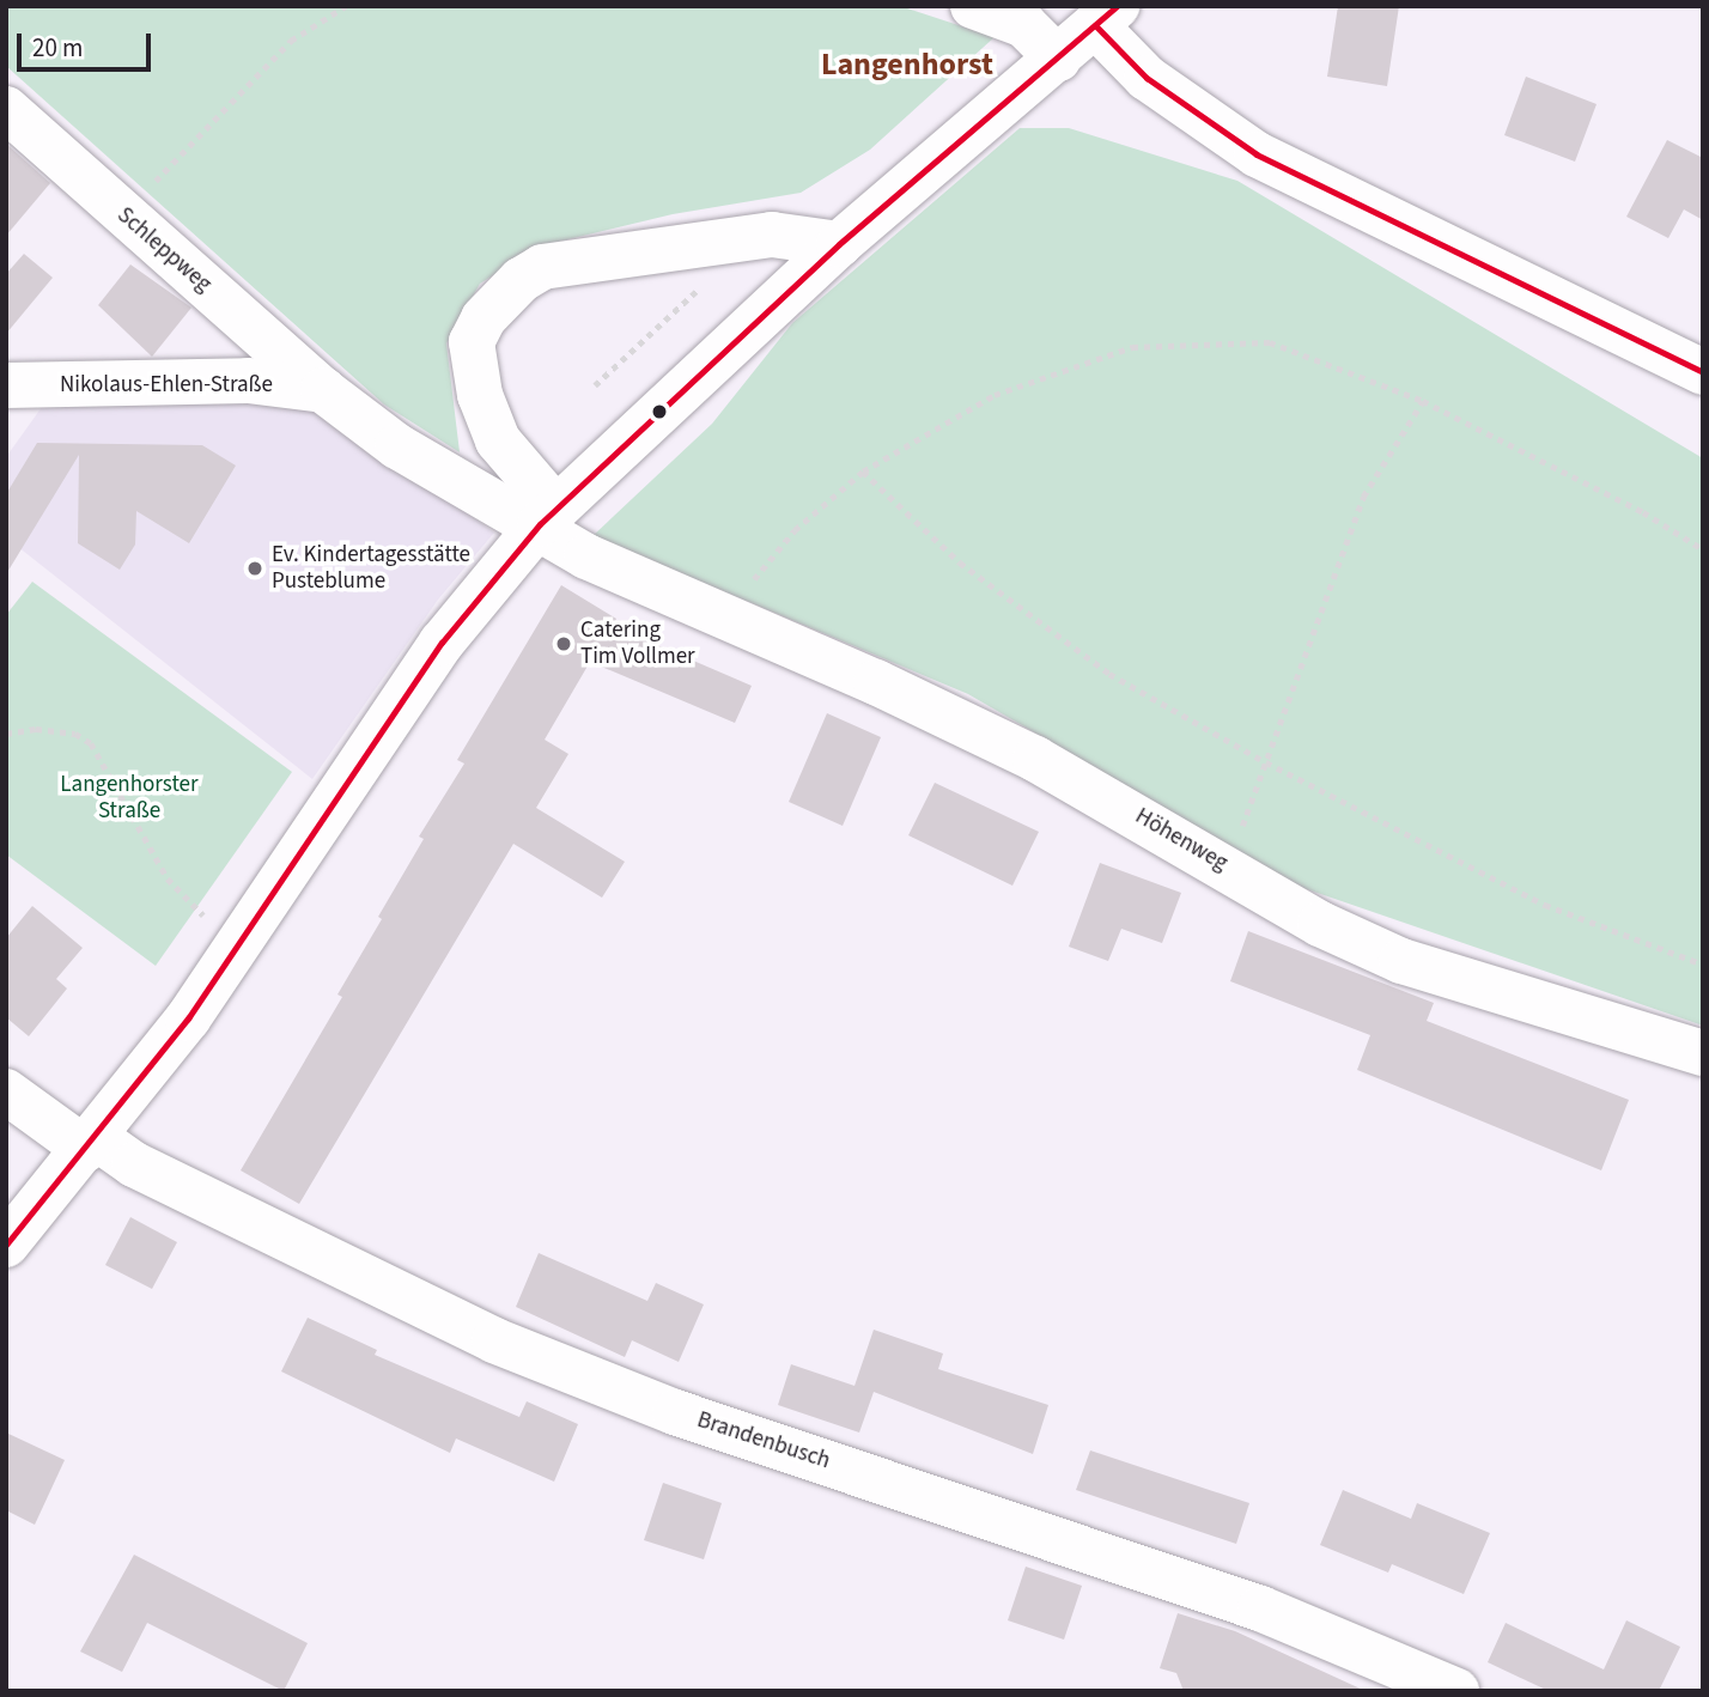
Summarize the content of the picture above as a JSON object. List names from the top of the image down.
{
  "streets": {
    "street": [
      "Schleppweg",
      "Nikolaus-Ehlen-Straße",
      "Höhenweg",
      "Brandenbusch"
    ]
  },
  "crossings": [
    ["Schleppweg", "Nikolaus-Ehlen-Straße"],
    ["Nikolaus-Ehlen-Straße", "Höhenweg"]
  ],
  "districts": ["Langenhorst"],
  "parks": ["Langenhorster Straße"],
  "places": ["Ev. Kindertagesstätte Pusteblume", "Catering Tim Vollmer"],
  "scale_bar": "20 m"
}
